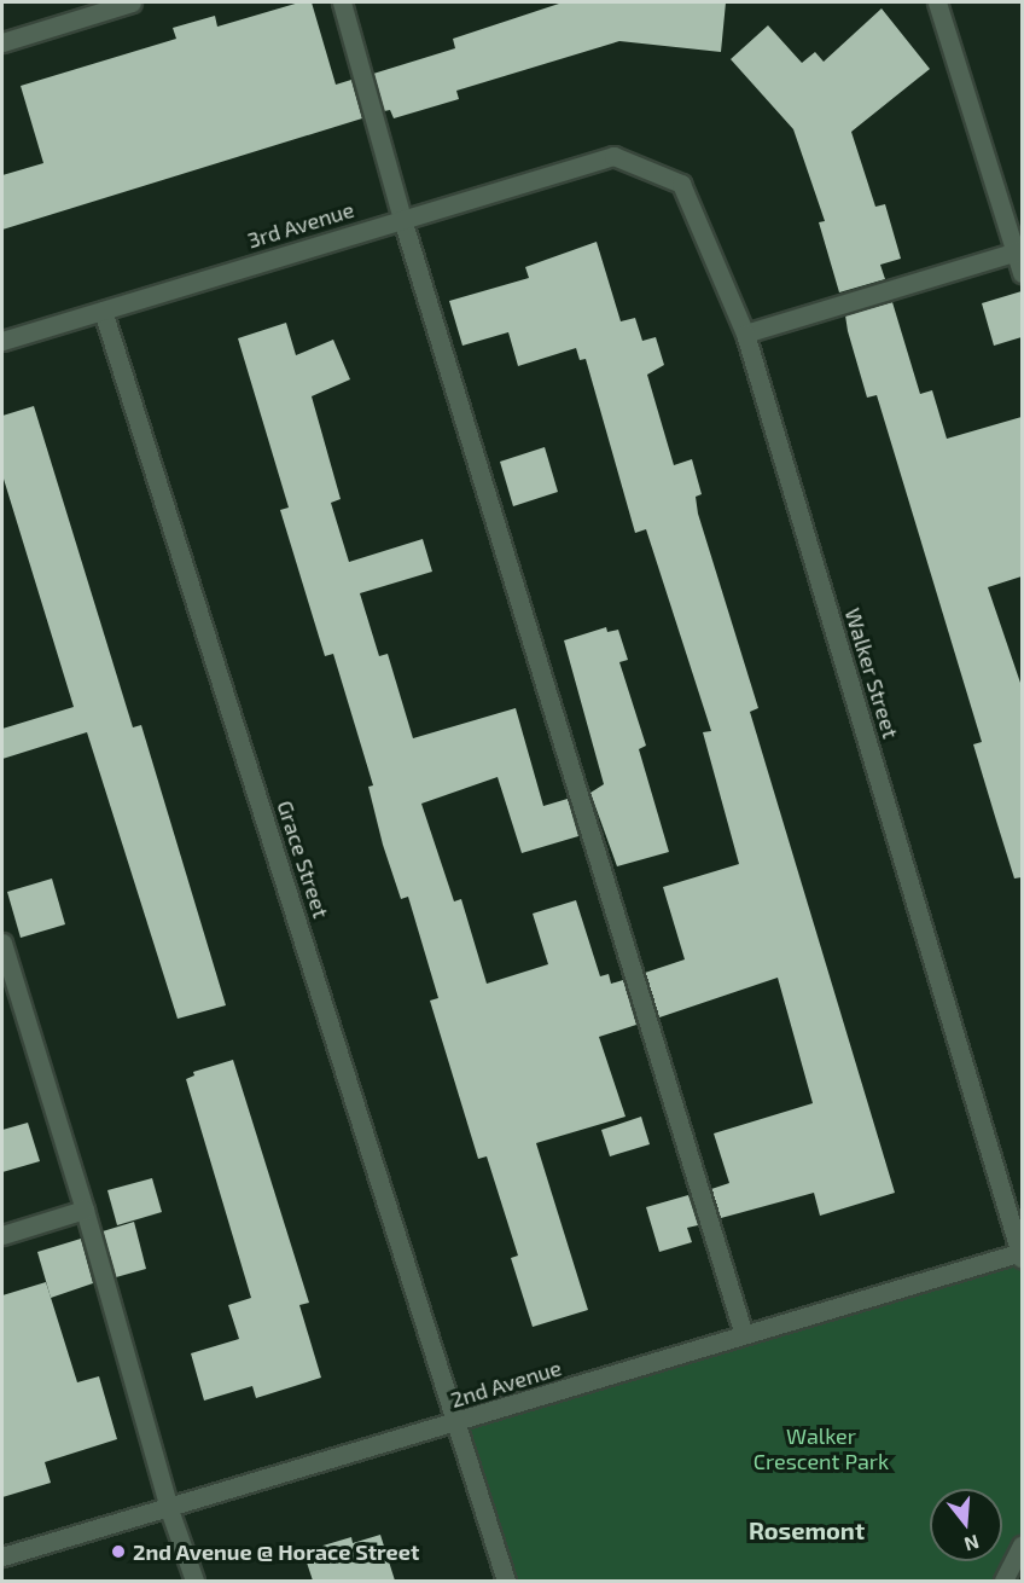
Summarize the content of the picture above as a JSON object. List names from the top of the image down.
{
  "streets": {
    "street": [
      "3rd Avenue",
      "Walker Street",
      "Grace Street",
      "2nd Avenue"
    ]
  },
  "crossings": [
    ["3rd Avenue", "Walker Street"],
    ["3rd Avenue", "Grace Street"],
    ["Walker Street", "2nd Avenue"],
    ["Grace Street", "2nd Avenue"]
  ],
  "districts": ["Rosemont"],
  "parks": ["Walker Crescent Park"],
  "places": ["2nd Avenue @ Horace Street"],
  "north": "bottom"
}
